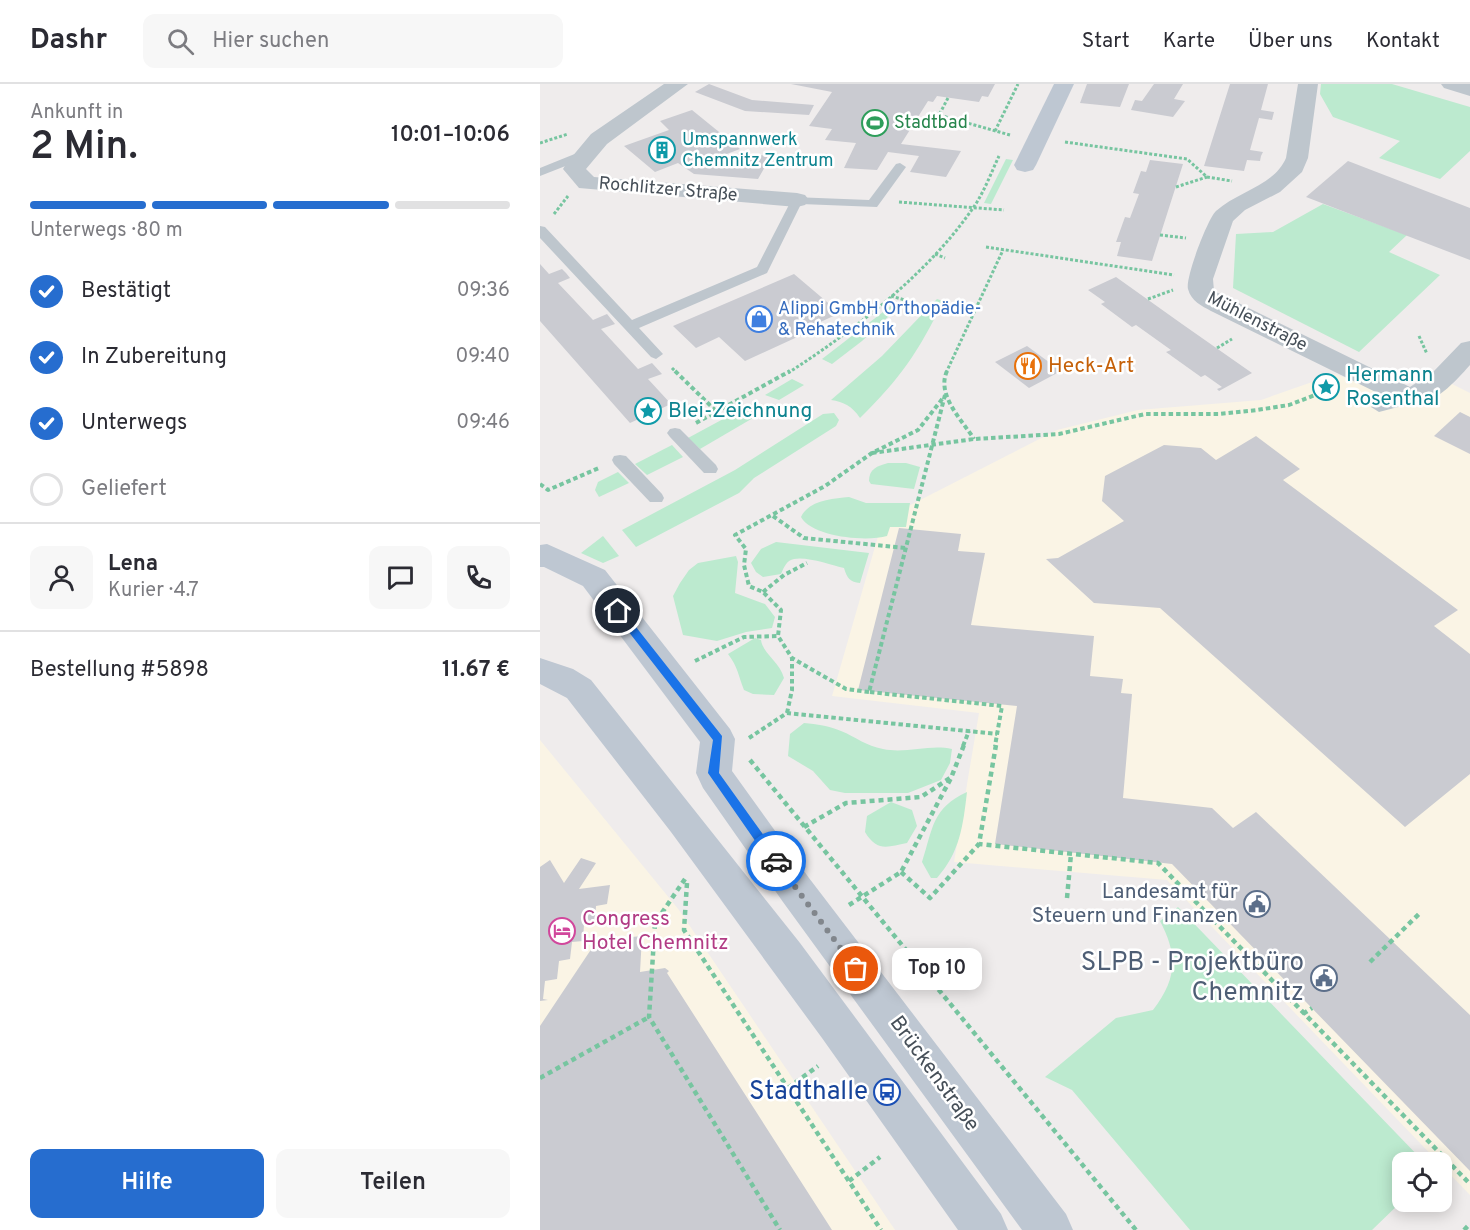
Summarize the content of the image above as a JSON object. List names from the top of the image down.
{
  "streets": {
    "main road": ["Brückenstraße"],
    "street": ["Rochlitzer Straße", "Mühlenstraße"]
  },
  "places": {
    "sports": ["Stadtbad"],
    "building": ["Umspannwerk Chemnitz Zentrum"],
    "shop": ["Alippi GmbH Orthopädie- & Rehatechnik"],
    "restaurant": ["Heck-Art"],
    "place": ["Hermann Rosenthal", "Blei-Zeichnung"],
    "public building": ["Landesamt für Steuern und Finanzen", "SLPB - Projektbüro Chemnitz"],
    "hotel": ["Congress Hotel Chemnitz"],
    "other": ["Top 10"],
    "bus stop": ["Stadthalle"]
  },
  "page": {
    "header": "Dashr",
    "search": "Hier suchen",
    "nav": [
      "Start",
      "Karte",
      "Über uns",
      "Kontakt"
    ],
    "heading": ["2 Min.", "Ankunft in", "10:01–10:06"],
    "panel": [
      "Lena",
      "Kurier · 4.7",
      "Bestellung #5898",
      "11.67 €"
    ],
    "bar": "Unterwegs · 80 m",
    "list": [
      ["Bestätigt", "09:36"],
      ["In Zubereitung", "09:40"],
      ["Unterwegs", "09:46"],
      "Geliefert"
    ],
    "bubble": "Top 10",
    "buttons": ["Hilfe", "Teilen"]
  }
}
